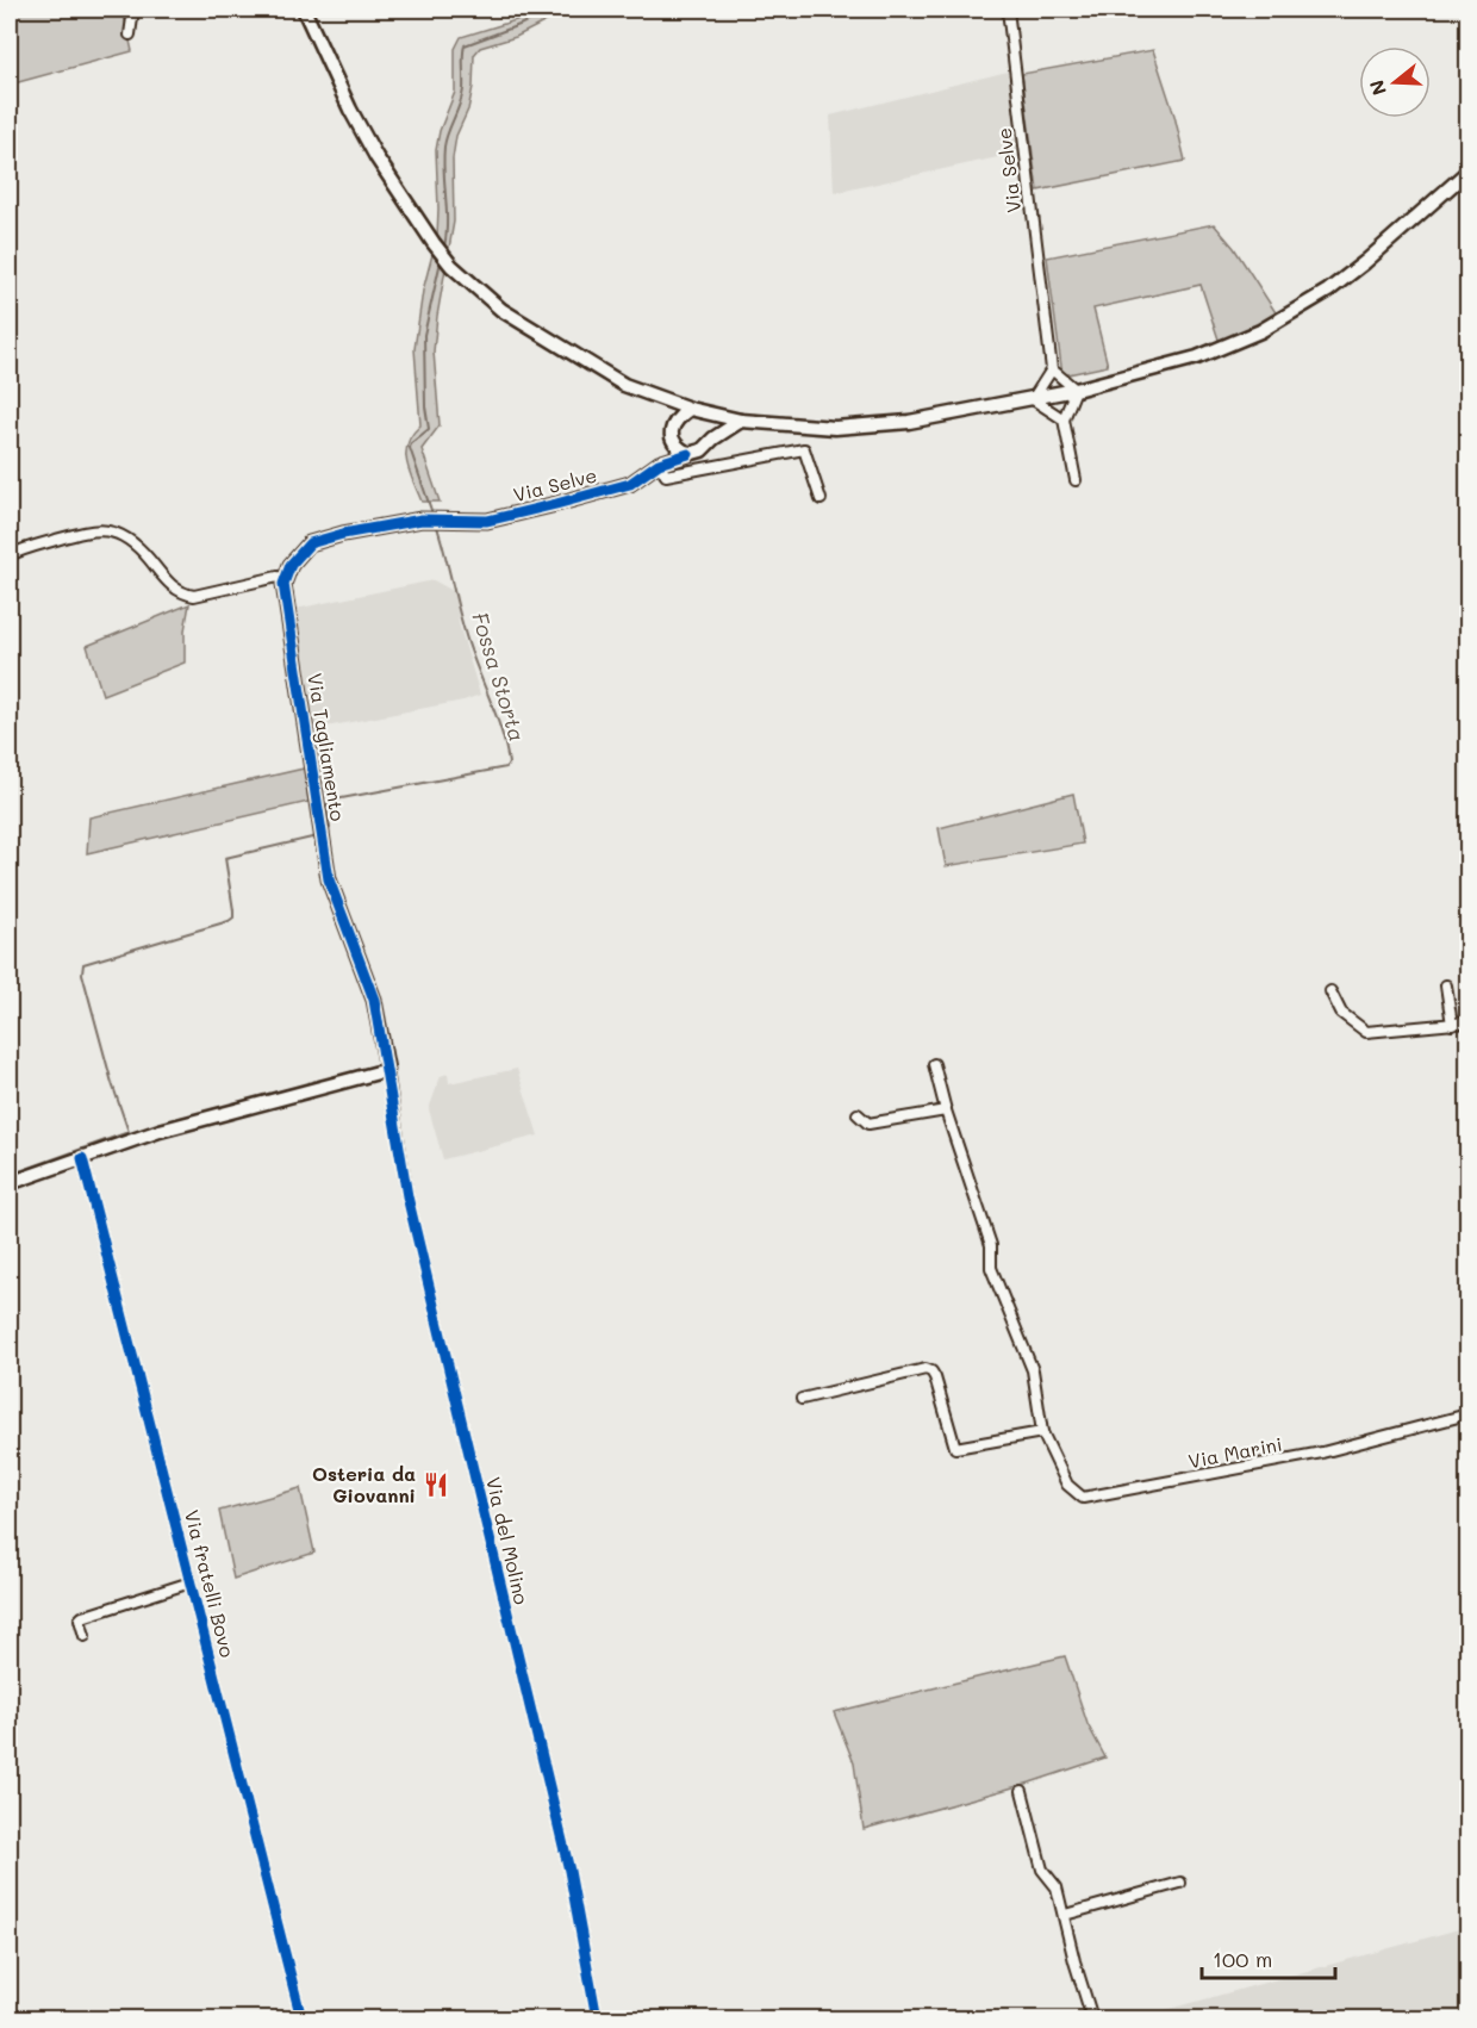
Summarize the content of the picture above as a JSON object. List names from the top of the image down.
{
  "streets": {
    "street": [
      "Via Selve",
      "Via Tagliamento",
      "Via Marini",
      "Via del Molino",
      "Via fratelli Bovo"
    ]
  },
  "crossings": [
    ["Via Selve", "Via Tagliamento"],
    ["Via Tagliamento", "Via del Molino"]
  ],
  "water": ["Fossa Storta"],
  "places": {
    "restaurant": ["Osteria da Giovanni"]
  },
  "scale_bar": "100 m",
  "north": "left"
}
